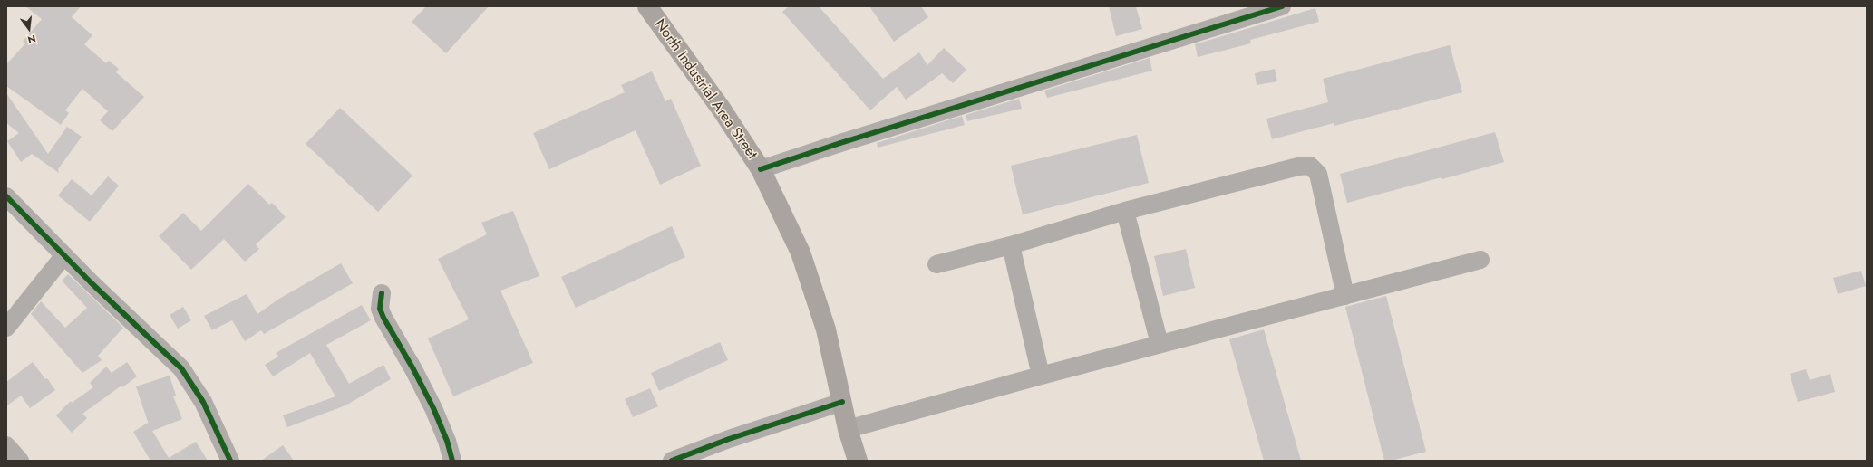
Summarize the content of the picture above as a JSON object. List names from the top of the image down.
{
  "streets": {
    "main road": ["North Industrial Area Street"]
  },
  "north": "bottom"
}
